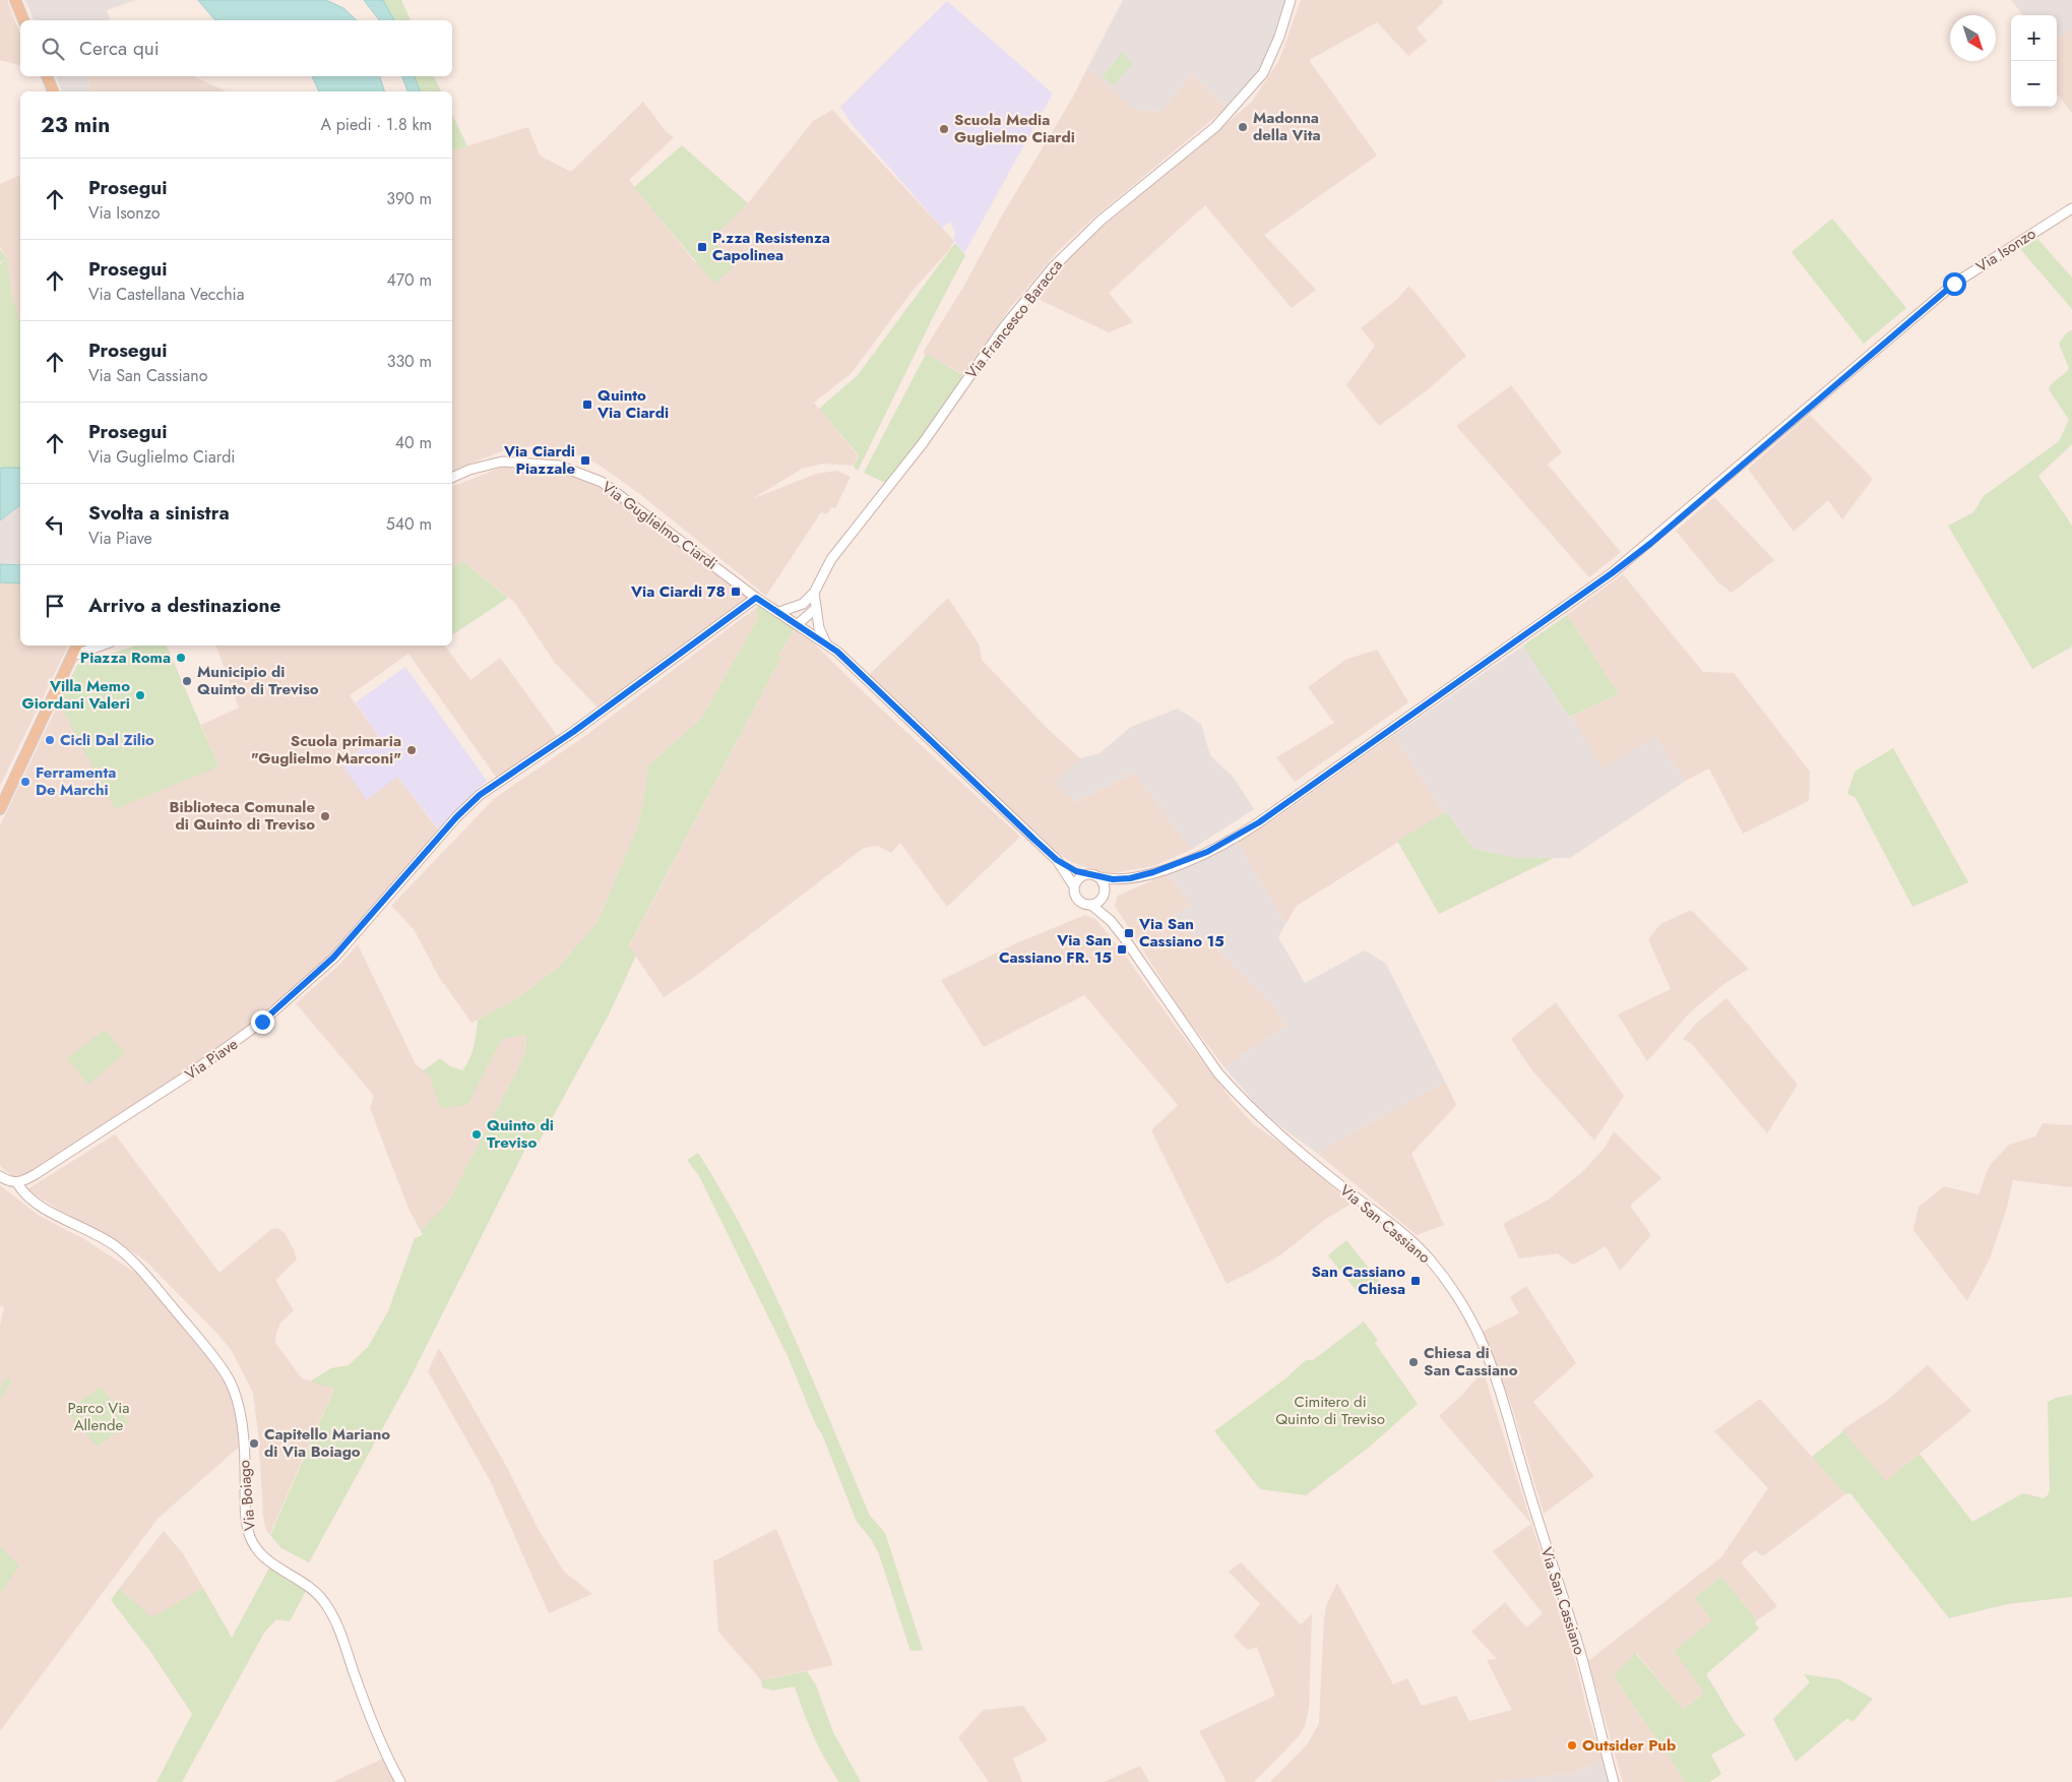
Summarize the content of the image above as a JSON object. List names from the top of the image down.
{
  "streets": {
    "main road": [
      "Via Isonzo",
      "Via Francesco Baracca",
      "Via Guglielmo Ciardi",
      "Via Piave",
      "Via San Cassiano",
      "Via Boiago"
    ]
  },
  "crossings": [
    ["Via Francesco Baracca", "Via Guglielmo Ciardi"],
    ["Via Guglielmo Ciardi", "Via Piave"],
    ["Via Piave", "Via Boiago"]
  ],
  "parks": ["Cimitero di Quinto di Treviso", "Parco Via Allende"],
  "places": {
    "other": [
      "Madonna della Vita",
      "Scuola Media Guglielmo Ciardi",
      "Piazza Roma",
      "Municipio di Quinto di Treviso",
      "Villa Memo Giordani Valeri",
      "Cicli Dal Zilio",
      "Scuola primaria \"Guglielmo Marconi\"",
      "Ferramenta De Marchi",
      "Biblioteca Comunale di Quinto di Treviso",
      "Quinto di Treviso",
      "Chiesa di San Cassiano",
      "Capitello Mariano di Via Boiago",
      "Outsider Pub"
    ],
    "transit": [
      "P.zza Resistenza Capolinea",
      "Quinto Via Ciardi",
      "Via Ciardi Piazzale",
      "Via Ciardi 78",
      "Via San Cassiano 15",
      "Via San Cassiano FR. 15",
      "San Cassiano Chiesa"
    ]
  },
  "north": "bottom right",
  "page": {
    "map_buttons": ["+", "−"],
    "search": "Cerca qui",
    "heading": ["23 min", "A piedi · 1.8 km"],
    "list": [
      ["Prosegui", "Via Isonzo", "390 m"],
      ["Prosegui", "Via Castellana Vecchia", "470 m"],
      ["Prosegui", "Via San Cassiano", "330 m"],
      ["Prosegui", "Via Guglielmo Ciardi", "40 m"],
      ["Svolta a sinistra", "Via Piave", "540 m"],
      "Arrivo a destinazione"
    ]
  }
}
